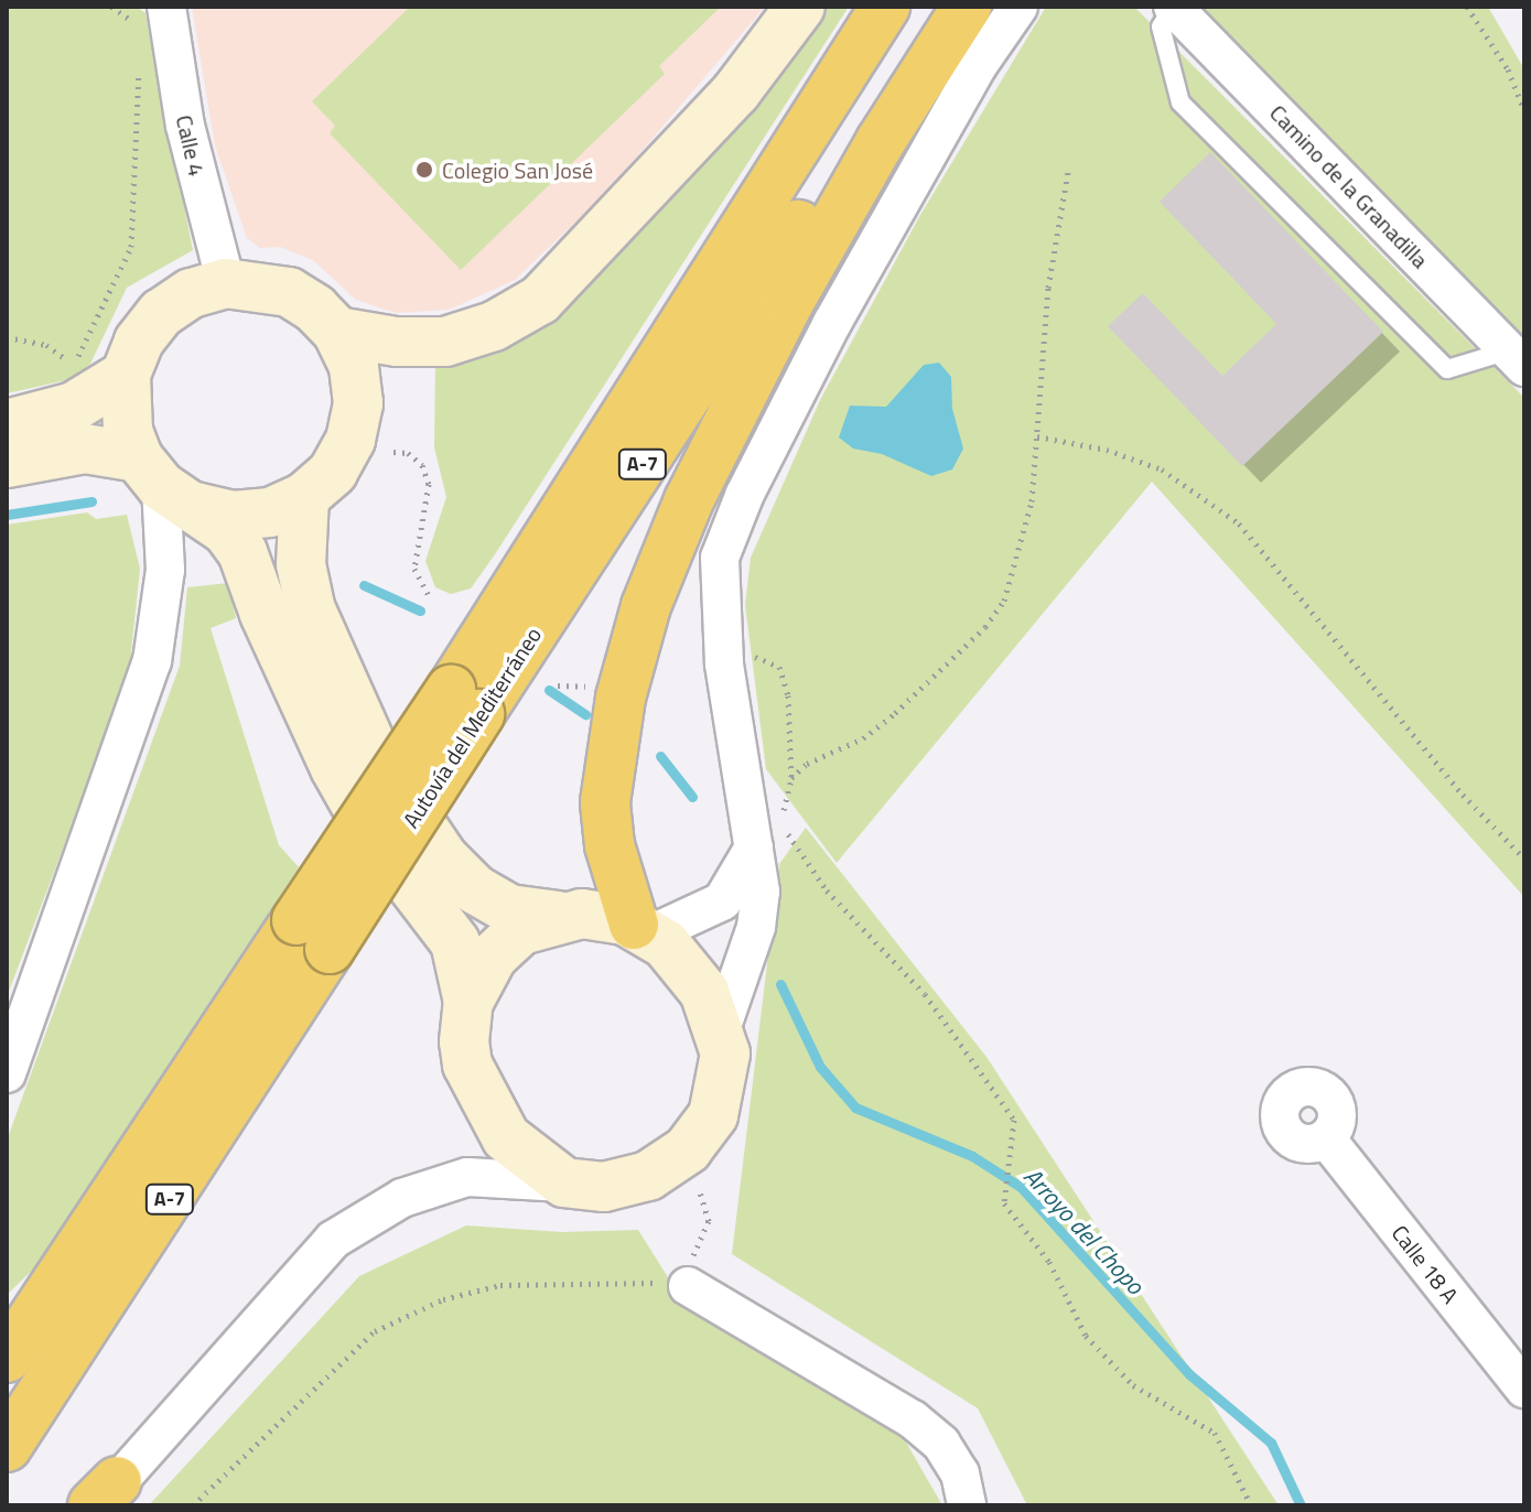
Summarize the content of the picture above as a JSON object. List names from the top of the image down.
{
  "streets": {
    "highway": ["A-7", "Autovía del Mediterráneo"],
    "street": ["Calle 4", "Camino de la Granadilla", "Calle 18 A"]
  },
  "water": ["Arroyo del Chopo"],
  "places": ["Colegio San José"]
}
